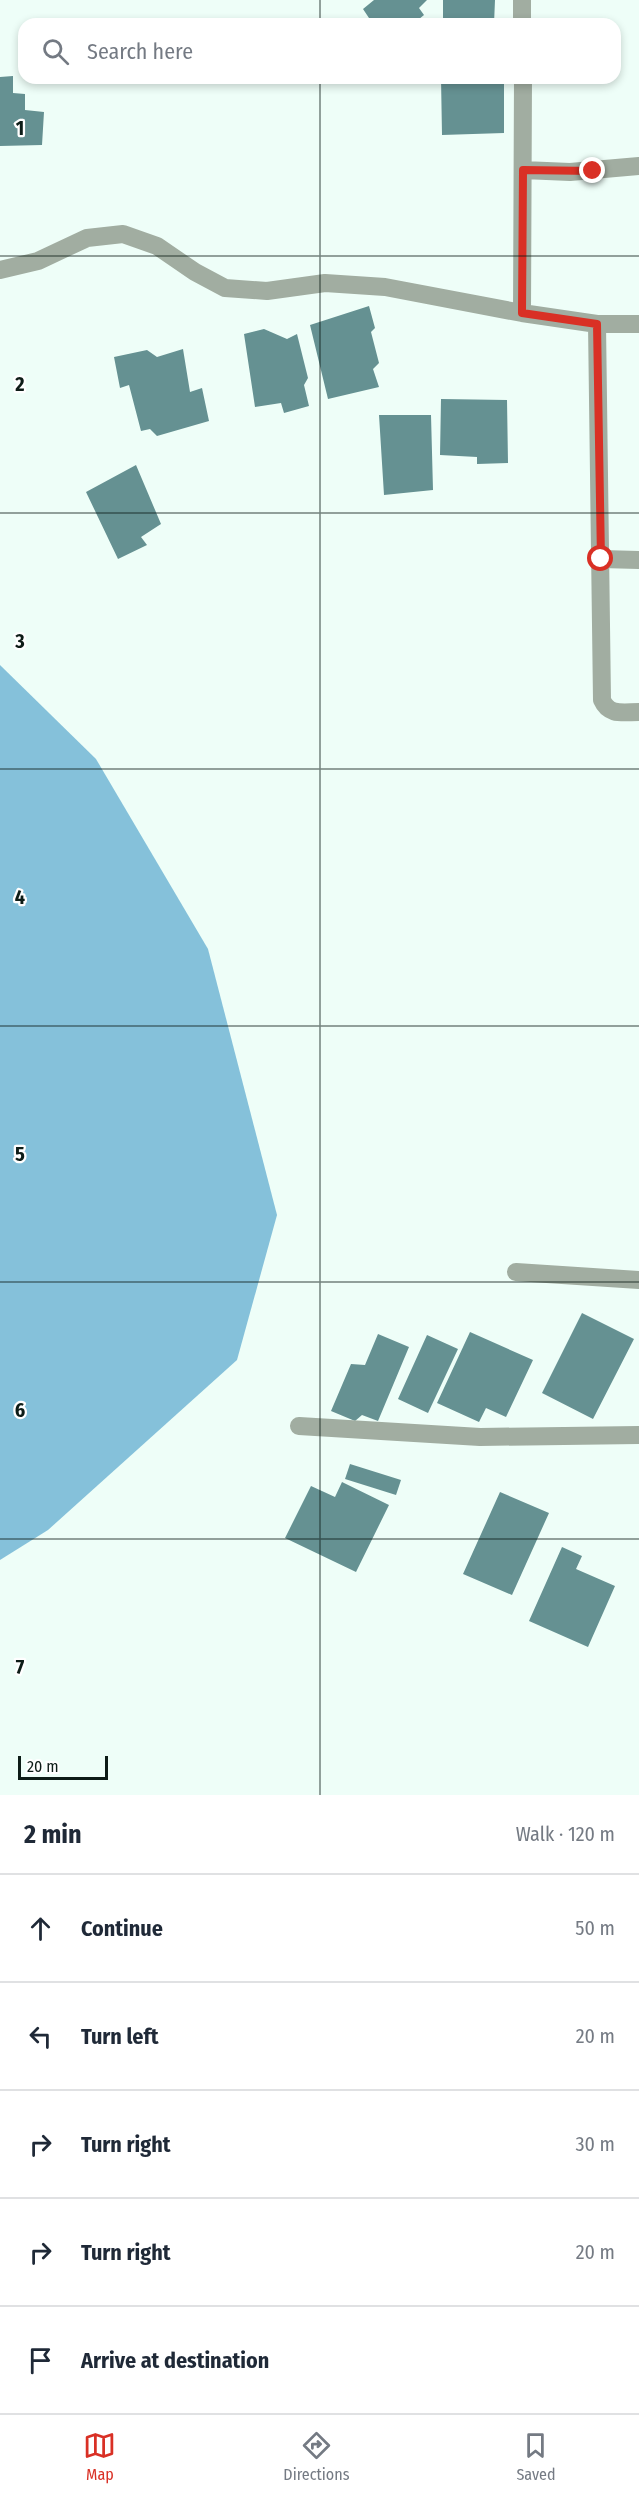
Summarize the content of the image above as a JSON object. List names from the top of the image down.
{
  "scale_bar": "20 m",
  "page": {
    "search": "Search here",
    "scale": "20 m",
    "heading": ["2 min", "Walk · 120 m"],
    "list": [
      ["Continue", "50 m"],
      ["Turn left", "20 m"],
      ["Turn right", "30 m"],
      ["Turn right", "20 m"],
      "Arrive at destination"
    ],
    "nav": ["Map", "Directions", "Saved"]
  },
  "grid": {
    "rows": [
      "1",
      "2",
      "3",
      "4",
      "5",
      "6",
      "7"
    ]
  }
}
